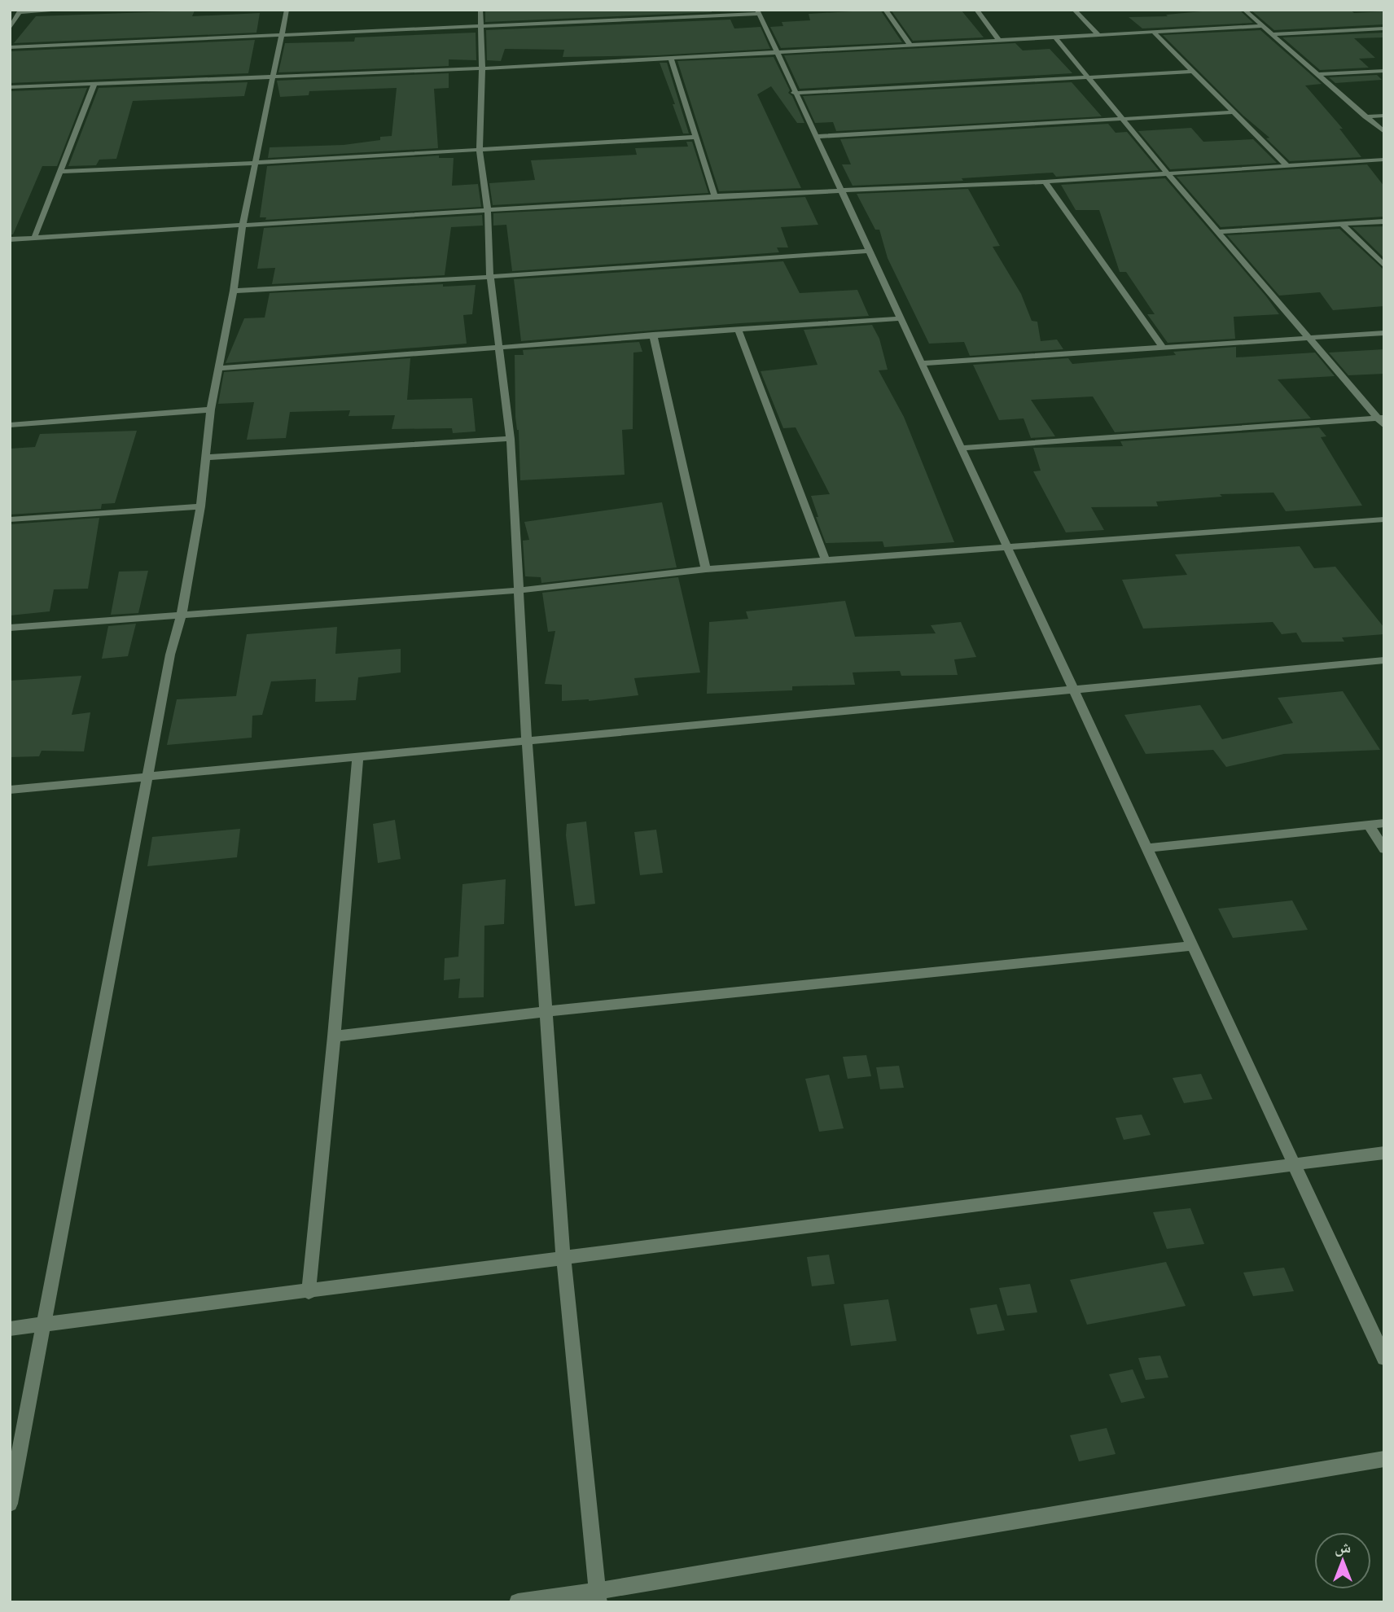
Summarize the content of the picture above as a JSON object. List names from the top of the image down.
{
  "north": "top"
}
